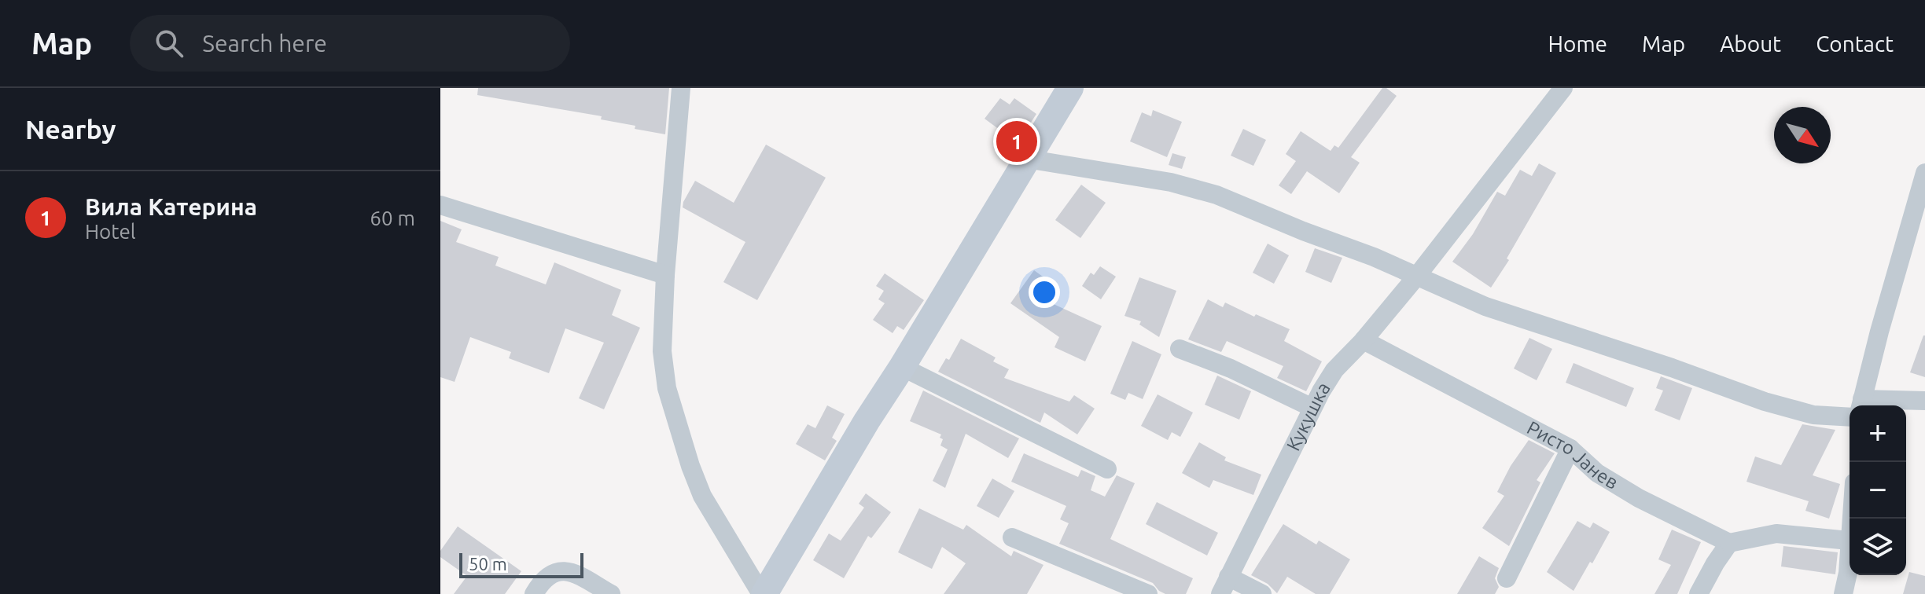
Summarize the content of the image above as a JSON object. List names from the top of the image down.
{
  "streets": {
    "street": ["Кукушка", "Ристо Јанев"]
  },
  "crossings": [
    ["Кукушка", "Ристо Јанев"]
  ],
  "scale_bar": "50 m",
  "north": "bottom right",
  "page": {
    "header": "Map",
    "search": "Search here",
    "nav": [
      "Home",
      "Map",
      "About",
      "Contact"
    ],
    "heading": "Nearby",
    "pins": "1",
    "list": [
      {
        "mark": "1",
        "name": "Вила Катерина",
        "note": "Hotel",
        "value": "60 m"
      }
    ],
    "map_buttons": ["+", "−"],
    "scale": "50 m"
  }
}
